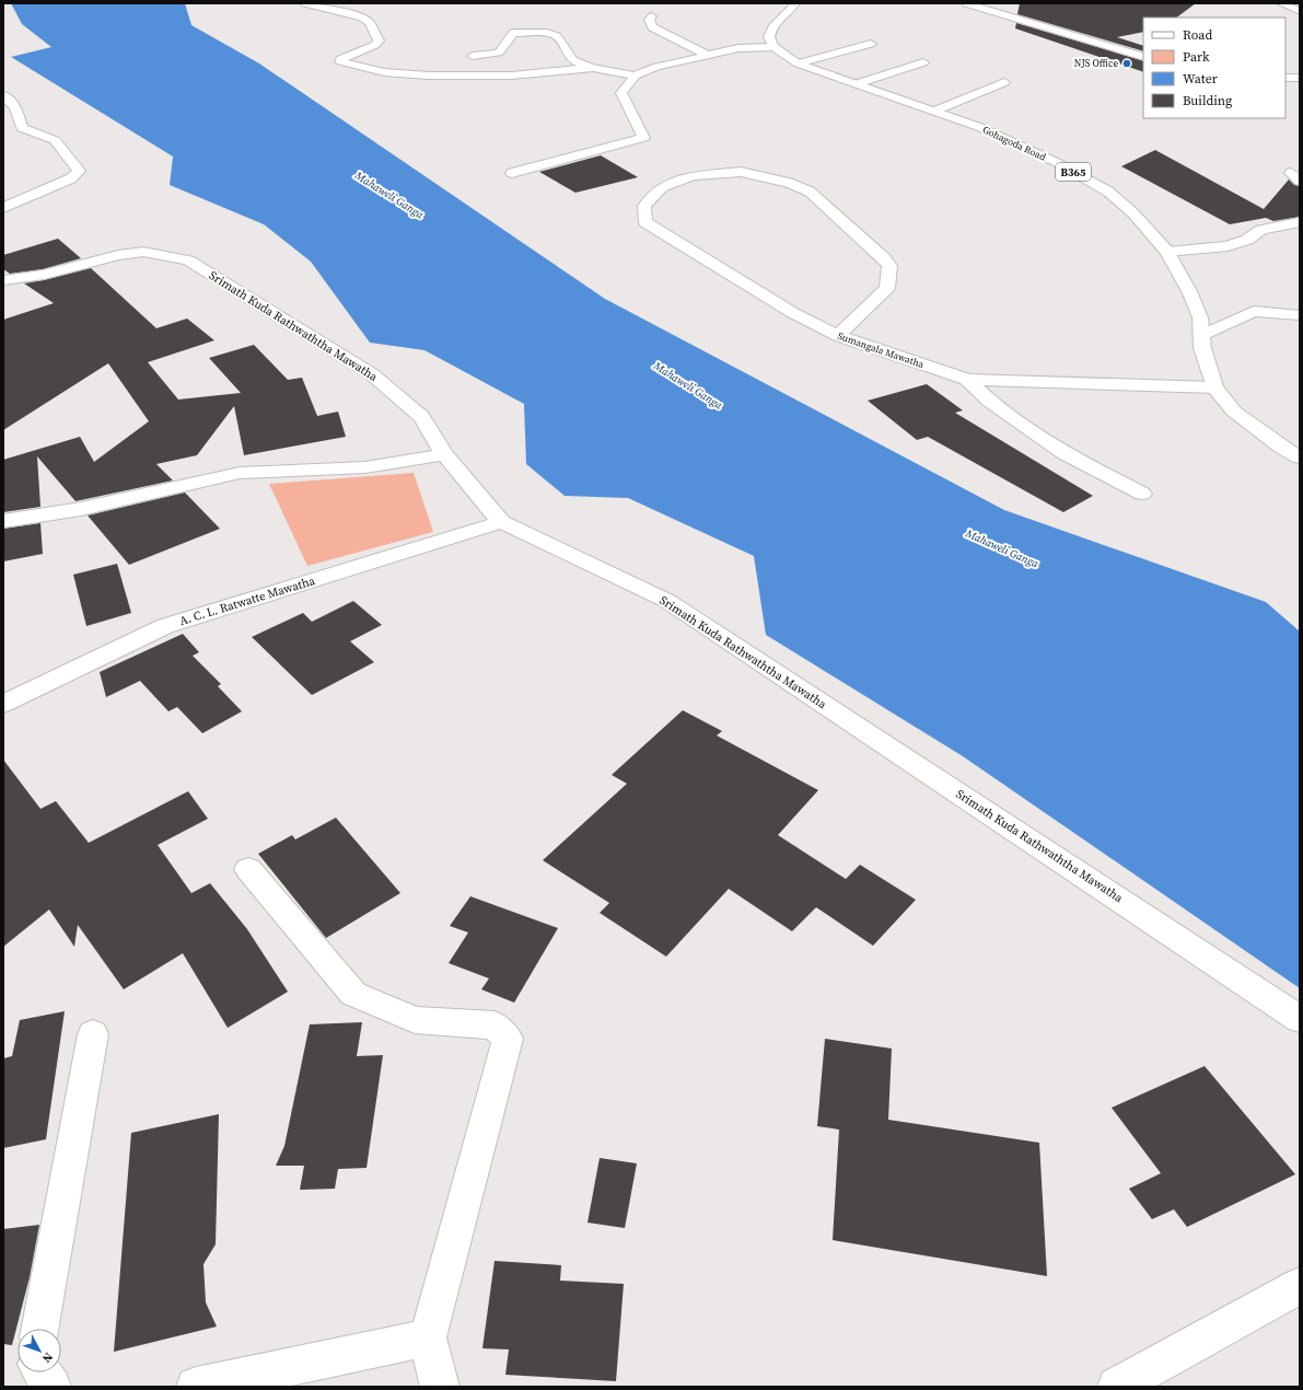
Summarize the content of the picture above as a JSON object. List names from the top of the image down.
{
  "streets": {
    "street": [
      "Gohagoda Road",
      "B365",
      "Srimath Kuda Rathwaththa Mawatha",
      "Sumangala Mawatha",
      "A. C. L. Ratwatte Mawatha"
    ]
  },
  "crossings": [
    ["Gohagoda Road", "Sumangala Mawatha"],
    ["Srimath Kuda Rathwaththa Mawatha", "A. C. L. Ratwatte Mawatha"]
  ],
  "water": ["Mahaweli Ganga"],
  "places": ["NJS Office"],
  "legend": [
    "Road",
    "Park",
    "Water",
    "Building"
  ],
  "north": "bottom right"
}
